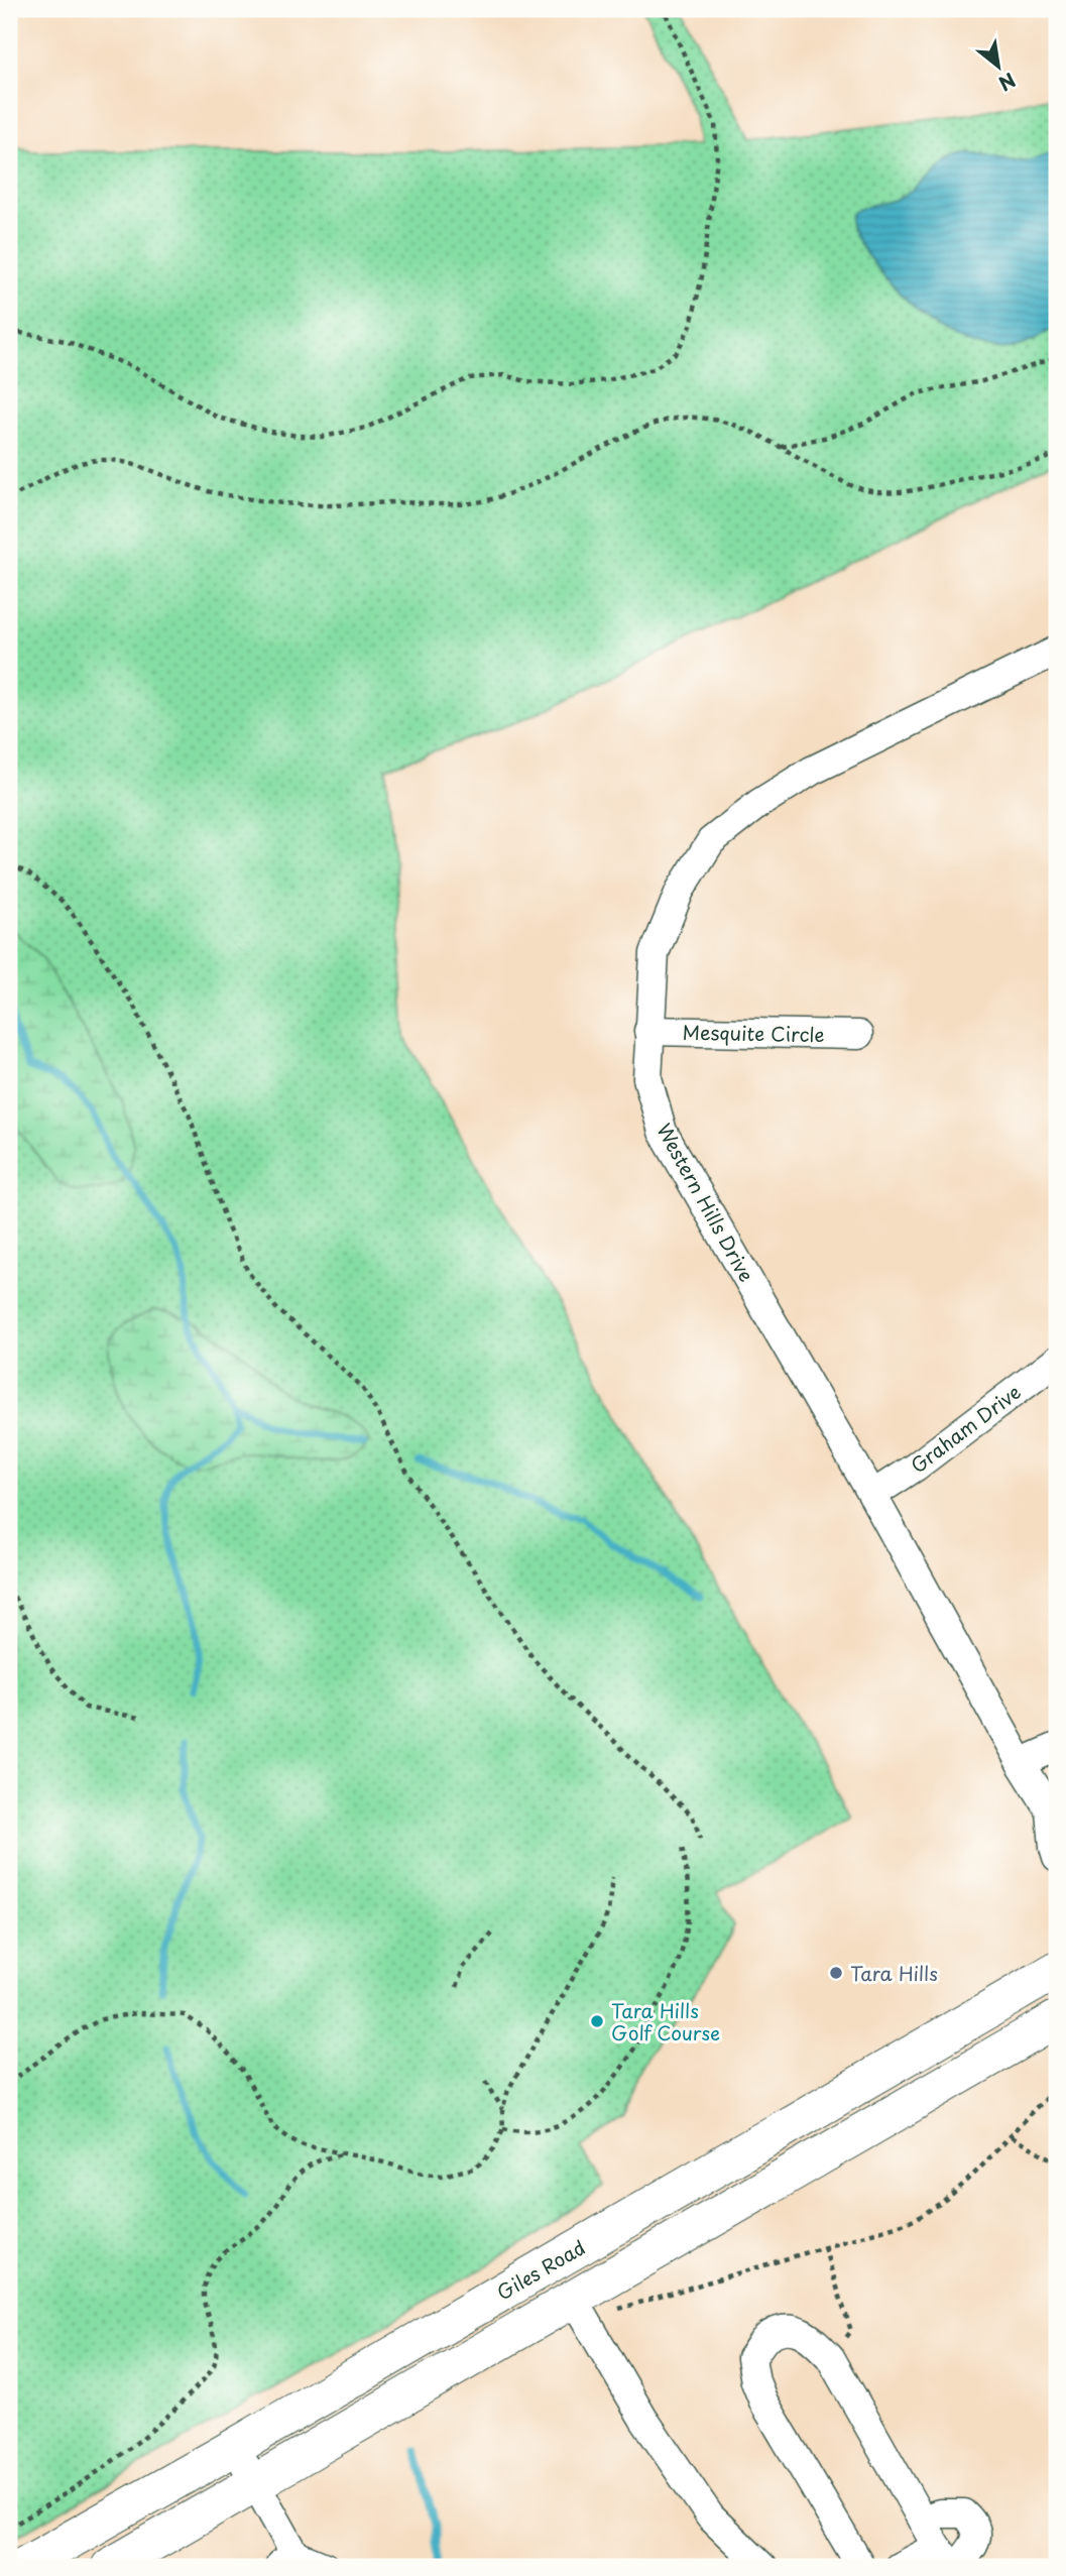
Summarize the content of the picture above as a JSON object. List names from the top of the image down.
{
  "streets": {
    "main road": ["Giles Road"],
    "street": ["Mesquite Circle", "Western Hills Drive", "Graham Drive"]
  },
  "crossings": [
    ["Mesquite Circle", "Western Hills Drive"],
    ["Western Hills Drive", "Graham Drive"]
  ],
  "places": ["Tara Hills", "Tara Hills Golf Course"],
  "north": "bottom right"
}
